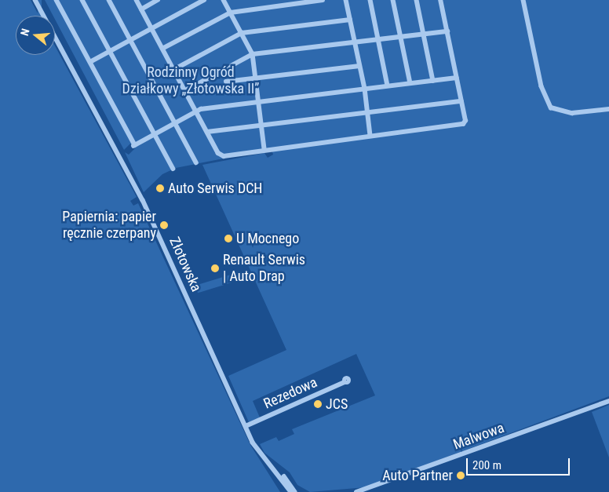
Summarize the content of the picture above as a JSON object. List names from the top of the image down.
{
  "streets": {
    "street": ["Złotowska", "Rezedowa", "Malwowa"]
  },
  "crossings": [
    ["Złotowska", "Rezedowa"]
  ],
  "parks": ["Rodzinny Ogród Działkowy „Złotowska II”"],
  "places": [
    "Auto Serwis DCH",
    "Papiernia: papier ręcznie czerpany",
    "U Mocnego",
    "Renault Serwis | Auto Drap",
    "JCS",
    "Auto Partner"
  ],
  "scale_bar": "200 m",
  "north": "left"
}
